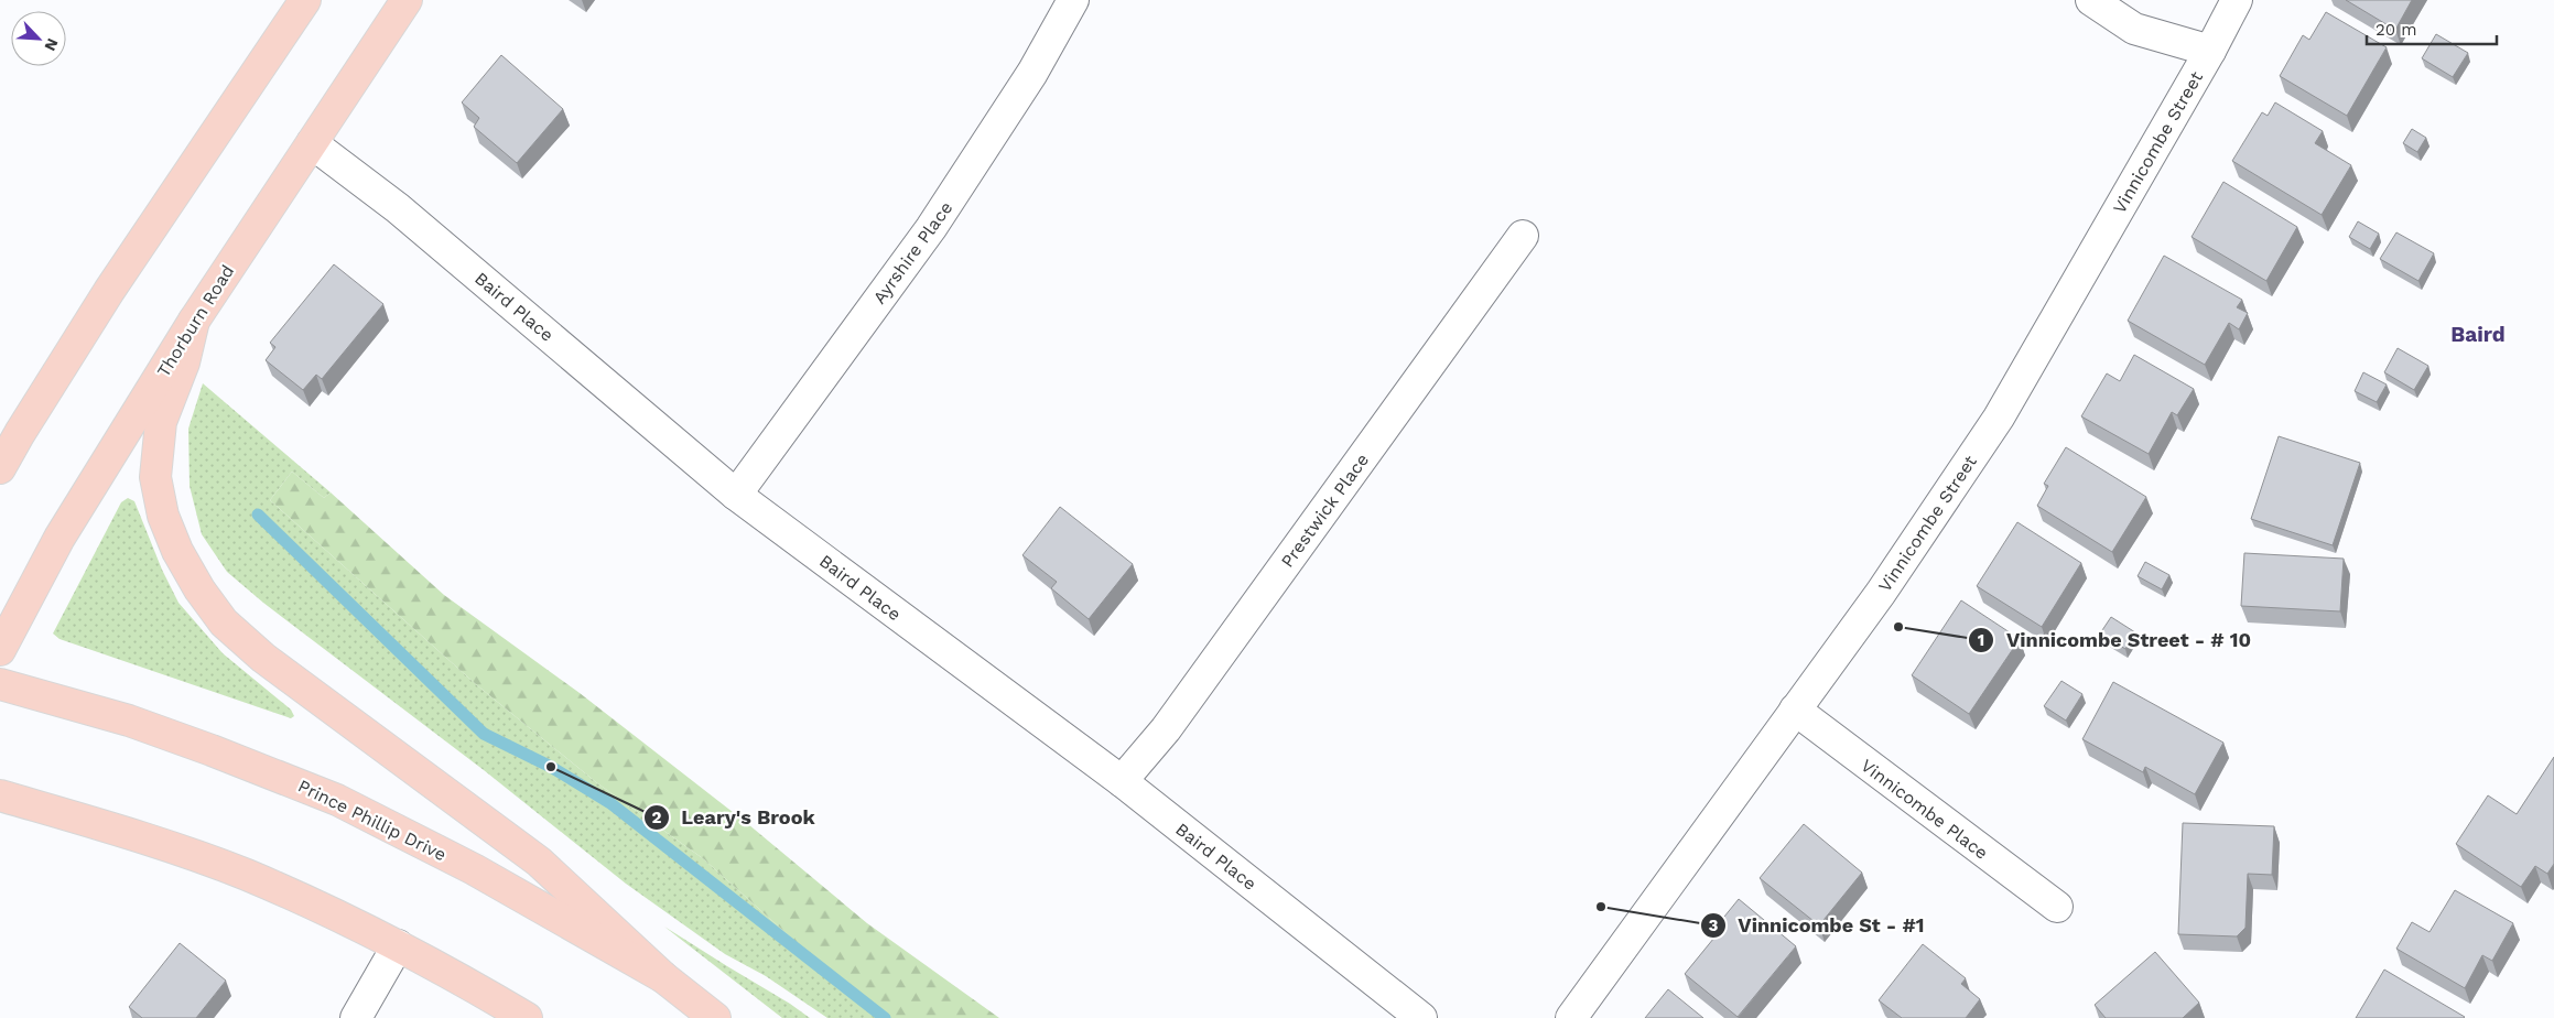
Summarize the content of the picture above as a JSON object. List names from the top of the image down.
{
  "streets": {
    "main road": ["Thorburn Road", "Prince Phillip Drive"],
    "street": [
      "Vinnicombe Street",
      "Ayrshire Place",
      "Baird Place",
      "Prestwick Place",
      "Vinnicombe Place"
    ]
  },
  "crossings": [
    ["Vinnicombe Street", "Vinnicombe Place"],
    ["Ayrshire Place", "Baird Place"],
    ["Baird Place", "Thorburn Road"],
    ["Baird Place", "Prestwick Place"]
  ],
  "districts": ["Baird"],
  "places": ["Vinnicombe Street - # 10", "Leary's Brook", "Vinnicombe St - #1"],
  "scale_bar": "20 m",
  "north": "bottom right"
}
